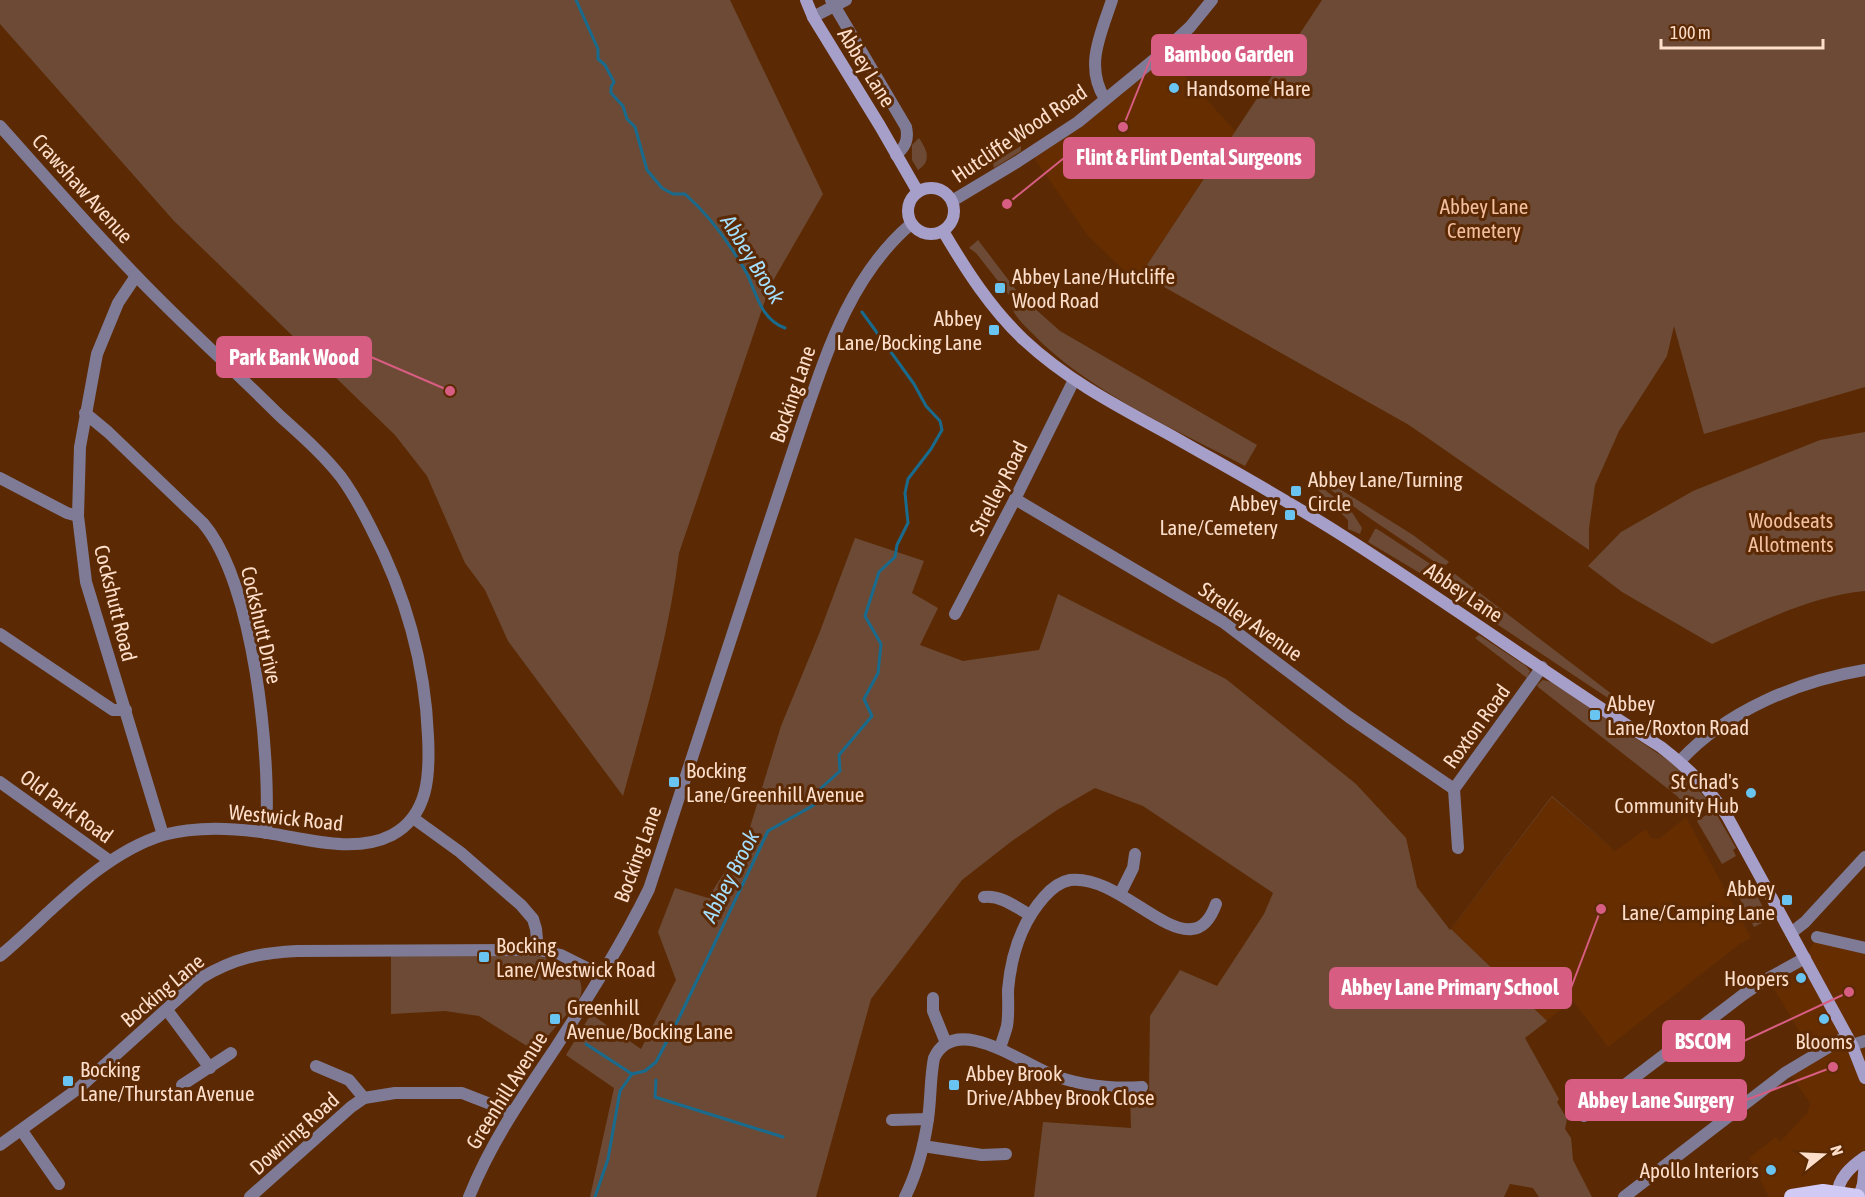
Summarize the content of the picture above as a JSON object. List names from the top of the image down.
{
  "streets": {
    "main road": ["Abbey Lane"],
    "street": [
      "Hutcliffe Wood Road",
      "Crawshaw Avenue",
      "Bocking Lane",
      "Strelley Road",
      "Cockshutt Road",
      "Strelley Avenue",
      "Cockshutt Drive",
      "Roxton Road",
      "Old Park Road",
      "Westwick Road",
      "Greenhill Avenue",
      "Downing Road"
    ]
  },
  "crossings": [
    ["Abbey Lane", "Hutcliffe Wood Road"],
    ["Abbey Lane", "Bocking Lane"],
    ["Abbey Lane", "Strelley Road"],
    ["Abbey Lane", "Roxton Road"],
    ["Hutcliffe Wood Road", "Bocking Lane"],
    ["Crawshaw Avenue", "Cockshutt Road"],
    ["Crawshaw Avenue", "Westwick Road"],
    ["Bocking Lane", "Greenhill Avenue"],
    ["Strelley Road", "Strelley Avenue"],
    ["Cockshutt Road", "Cockshutt Drive"],
    ["Cockshutt Road", "Westwick Road"],
    ["Strelley Avenue", "Roxton Road"],
    ["Cockshutt Drive", "Westwick Road"],
    ["Old Park Road", "Westwick Road"]
  ],
  "water": ["Abbey Brook"],
  "parks": ["Abbey Lane Cemetery", "Woodseats Allotments"],
  "places": {
    "other": [
      "Handsome Hare",
      "Bamboo Garden",
      "Flint & Flint Dental Surgeons",
      "Park Bank Wood",
      "St Chad's Community Hub",
      "Abbey Lane Primary School",
      "Hoopers",
      "BSCOM",
      "Blooms",
      "Abbey Lane Surgery",
      "Apollo Interiors"
    ],
    "transit": [
      "Abbey Lane/Hutcliffe Wood Road",
      "Abbey Lane/Bocking Lane",
      "Abbey Lane/Turning Circle",
      "Abbey Lane/Cemetery",
      "Abbey Lane/Roxton Road",
      "Bocking Lane/Greenhill Avenue",
      "Abbey Lane/Camping Lane",
      "Bocking Lane/Westwick Road",
      "Greenhill Avenue/Bocking Lane",
      "Bocking Lane/Thurstan Avenue",
      "Abbey Brook Drive/Abbey Brook Close"
    ]
  },
  "scale_bar": "100 m",
  "north": "right"
}
